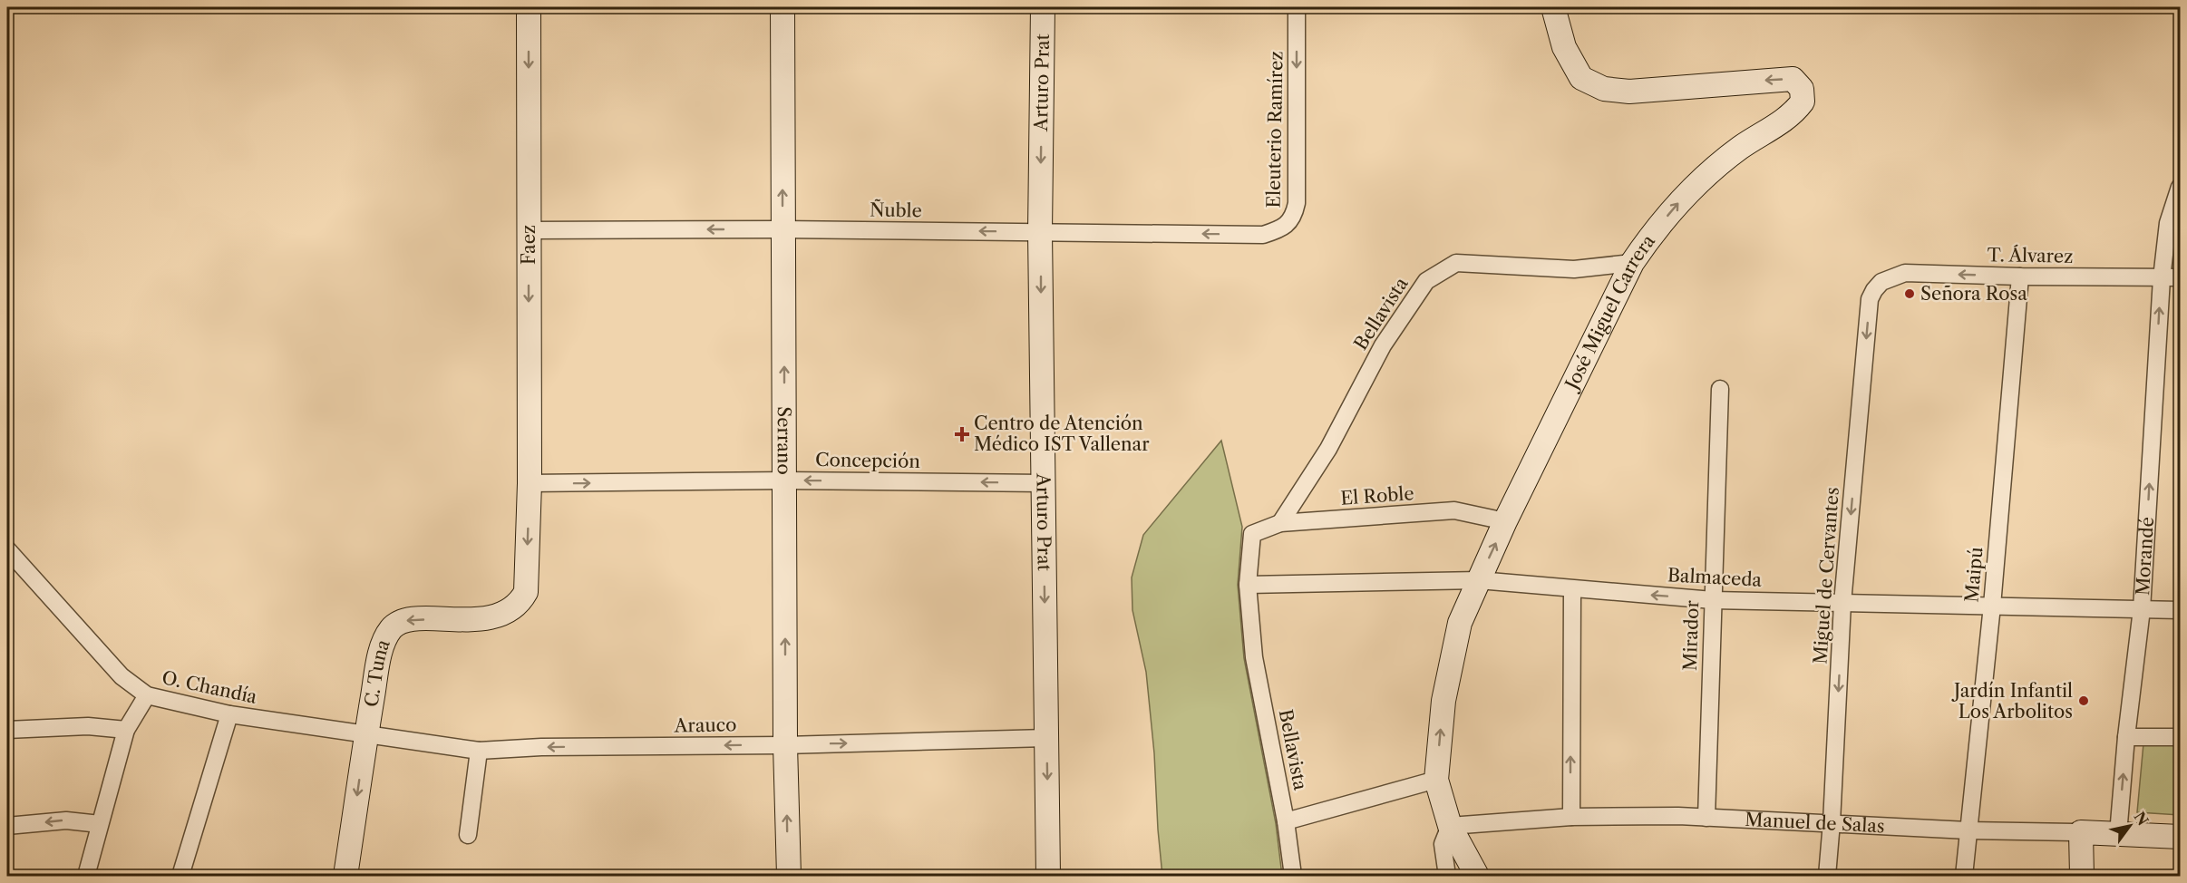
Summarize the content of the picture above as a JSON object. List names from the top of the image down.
{
  "streets": {
    "main road": [
      "Arturo Prat",
      "Faez",
      "José Miguel Carrera",
      "Serrano",
      "C. Tuna",
      "Manuel de Salas"
    ],
    "street": [
      "Eleuterio Ramírez",
      "Ñuble",
      "T. Álvarez",
      "Bellavista",
      "Concepción",
      "El Roble",
      "Morandé",
      "Maipú",
      "Miguel de Cervantes",
      "Balmaceda",
      "Mirador",
      "O. Chandía",
      "Arauco"
    ]
  },
  "crossings": [
    ["Arturo Prat", "Ñuble"],
    ["Arturo Prat", "Concepción"],
    ["Arturo Prat", "Arauco"],
    ["Eleuterio Ramírez", "Ñuble"],
    ["Ñuble", "Faez"],
    ["Ñuble", "Serrano"],
    ["Faez", "Concepción"],
    ["Faez", "C. Tuna"],
    ["T. Álvarez", "Morandé"],
    ["T. Álvarez", "Maipú"],
    ["T. Álvarez", "Miguel de Cervantes"],
    ["Bellavista", "José Miguel Carrera"],
    ["Bellavista", "El Roble"],
    ["Bellavista", "Balmaceda"],
    ["José Miguel Carrera", "El Roble"],
    ["José Miguel Carrera", "Balmaceda"],
    ["José Miguel Carrera", "Manuel de Salas"],
    ["Serrano", "Concepción"],
    ["Serrano", "Arauco"],
    ["Concepción", "C. Tuna"],
    ["Morandé", "Balmaceda"],
    ["Morandé", "Manuel de Salas"],
    ["Maipú", "Balmaceda"],
    ["Maipú", "Manuel de Salas"],
    ["Miguel de Cervantes", "Balmaceda"],
    ["Miguel de Cervantes", "Manuel de Salas"],
    ["Balmaceda", "Mirador"],
    ["Mirador", "Manuel de Salas"],
    ["C. Tuna", "O. Chandía"],
    ["C. Tuna", "Arauco"],
    ["O. Chandía", "Arauco"]
  ],
  "one_way": [
    "Arturo Prat",
    "Eleuterio Ramírez",
    "Ñuble",
    "Faez",
    "T. Álvarez",
    "Serrano",
    "Morandé",
    "Miguel de Cervantes",
    "C. Tuna"
  ],
  "places": {
    "other": ["Señora Rosa", "Jardín Infantil Los Arbolitos"],
    "health": ["Centro de Atención Médico IST Vallenar"]
  },
  "north": "top right"
}
